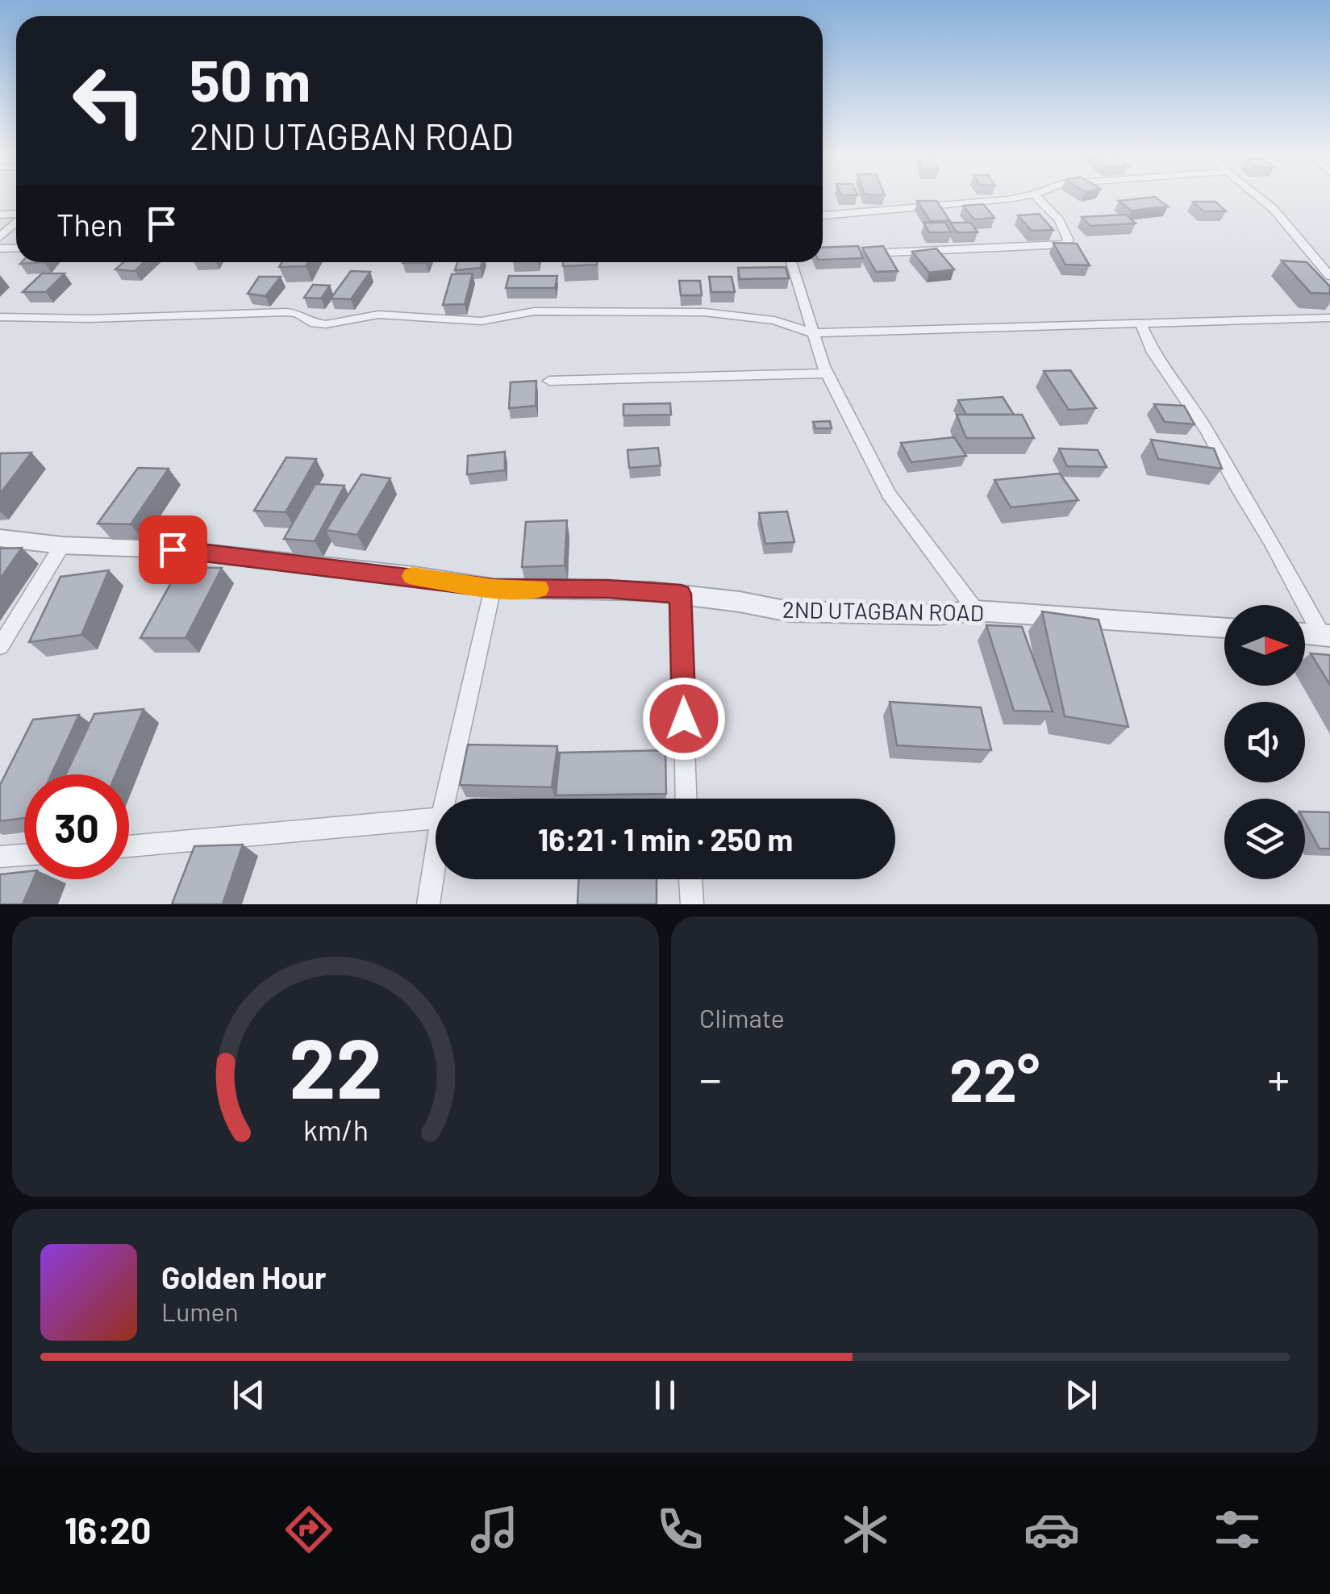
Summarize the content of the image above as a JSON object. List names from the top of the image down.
{
  "streets": {
    "street": ["2ND UTAGBAN ROAD"]
  },
  "north": "right",
  "page": {
    "turn": ["50 m", "2ND UTAGBAN ROAD"],
    "then": "Then",
    "limit": "30",
    "trip": "16:21 · 1 min · 250 m",
    "tile": "Climate",
    "heat": ["−", "22°", "+"],
    "song": ["Golden Hour", "Lumen"],
    "tabs": "16:20",
    "gauge": ["22", "km/h"]
  }
}
